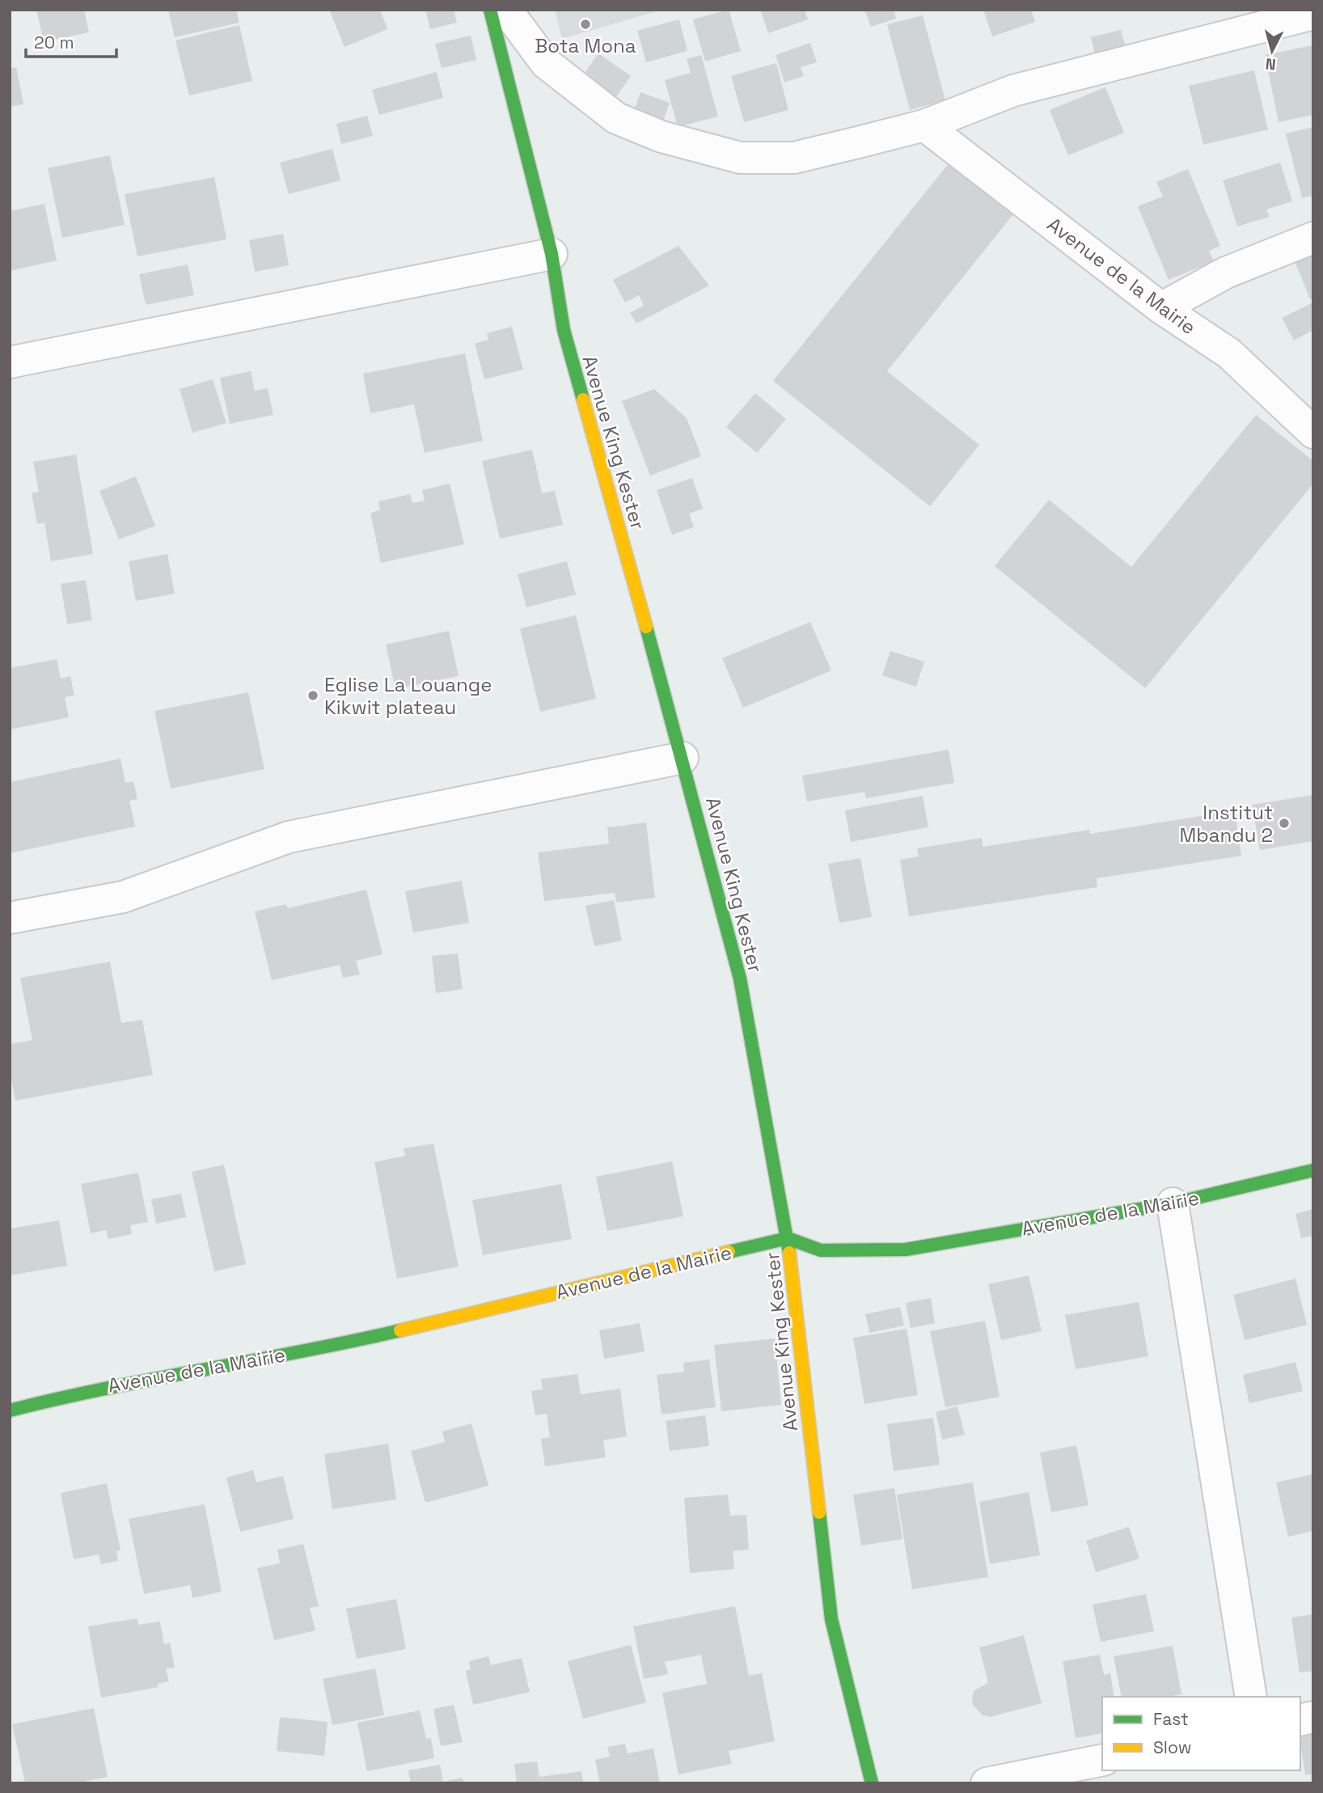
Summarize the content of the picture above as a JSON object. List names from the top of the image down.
{
  "streets": {
    "street": ["Avenue de la Mairie", "Avenue King Kester"]
  },
  "crossings": [
    ["Avenue de la Mairie", "Avenue King Kester"]
  ],
  "places": ["Bota Mona", "Eglise La Louange Kikwit plateau", "Institut Mbandu 2"],
  "legend": ["Fast", "Slow"],
  "scale_bar": "20 m",
  "north": "bottom"
}
